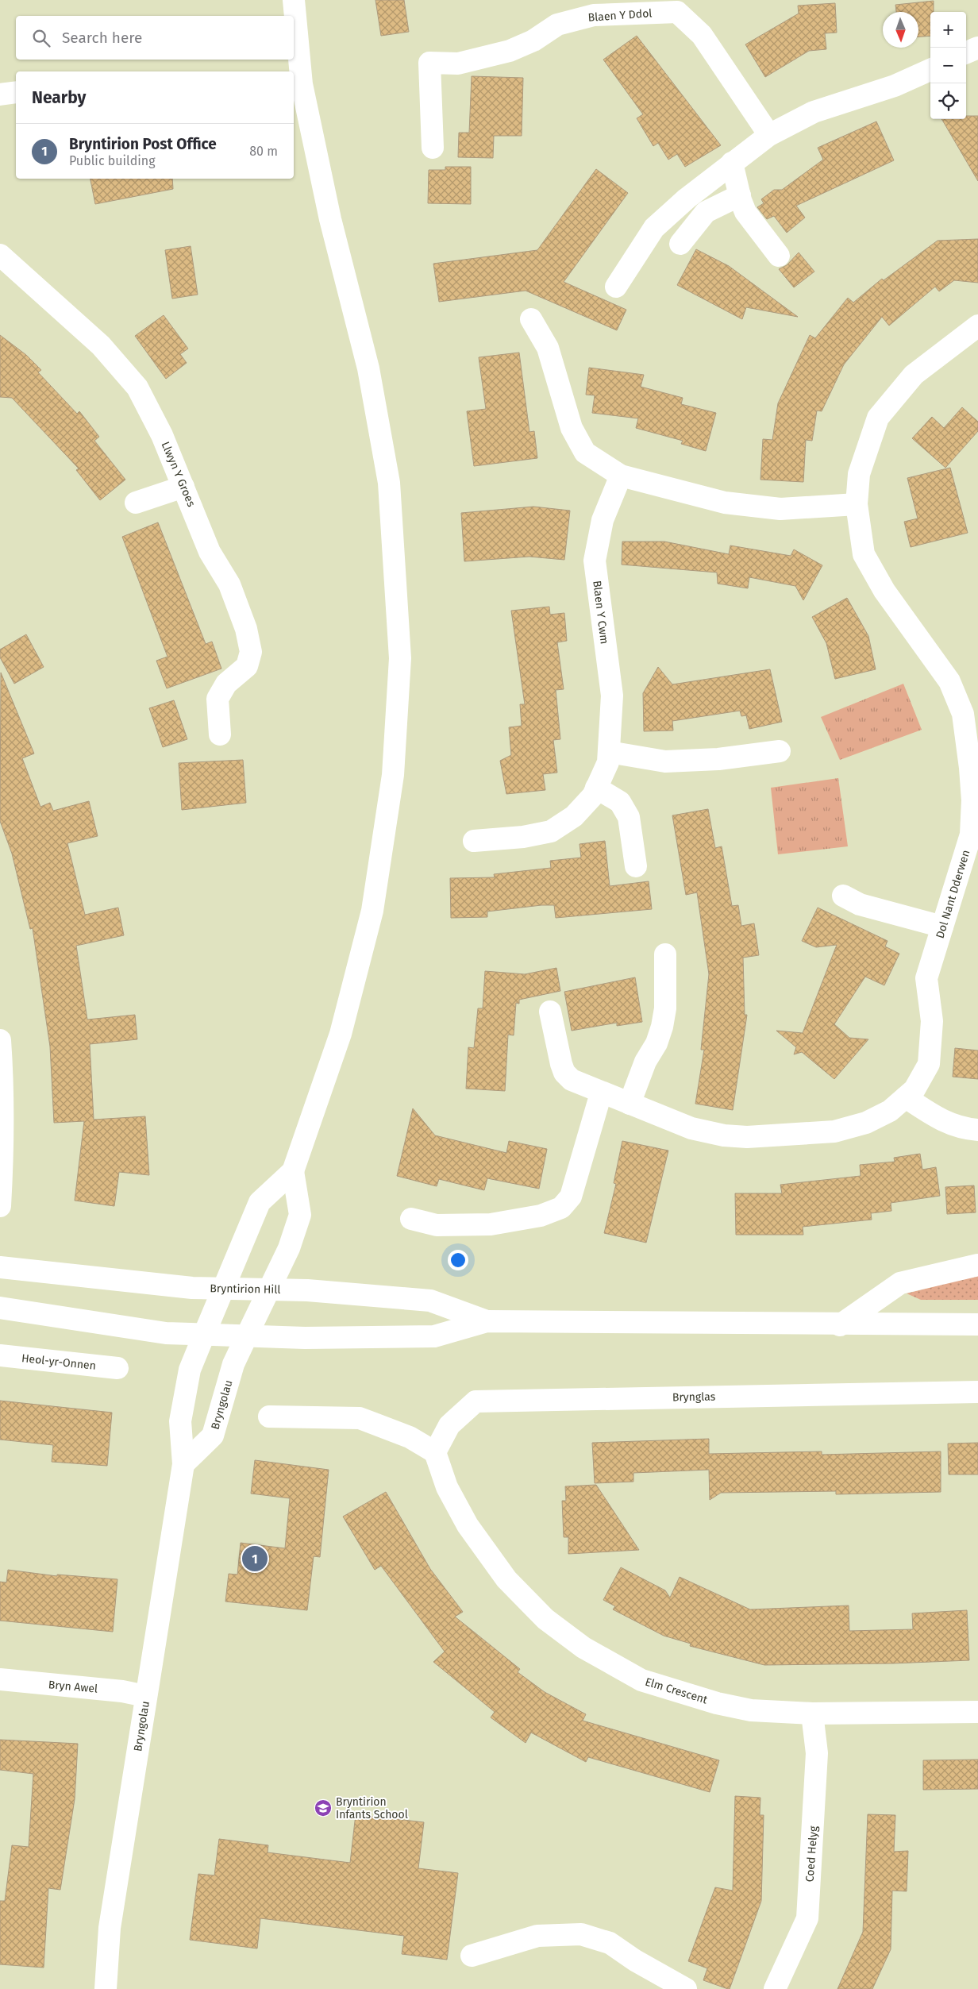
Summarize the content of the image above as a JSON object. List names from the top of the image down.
{
  "streets": {
    "street": [
      "Blaen Y Ddol",
      "Llwyn Y Groes",
      "Blaen Y Cwm",
      "Dol Nant Dderwen",
      "Bryntirion Hill",
      "Heol-yr-Onnen",
      "Brynglas",
      "Bryngolau",
      "Bryn Awel",
      "Elm Crescent",
      "Coed Helyg"
    ]
  },
  "crossings": [
    ["Bryntirion Hill", "Bryngolau"],
    ["Brynglas", "Elm Crescent"],
    ["Bryngolau", "Bryn Awel"],
    ["Elm Crescent", "Coed Helyg"]
  ],
  "places": {
    "school or university": ["Bryntirion Infants School"]
  },
  "north": "bottom",
  "page": {
    "map_buttons": ["+", "−"],
    "search": "Search here",
    "heading": "Nearby",
    "list": [
      {
        "mark": "1",
        "name": "Bryntirion Post Office",
        "note": "Public building",
        "value": "80 m"
      }
    ],
    "pins": "1"
  }
}
